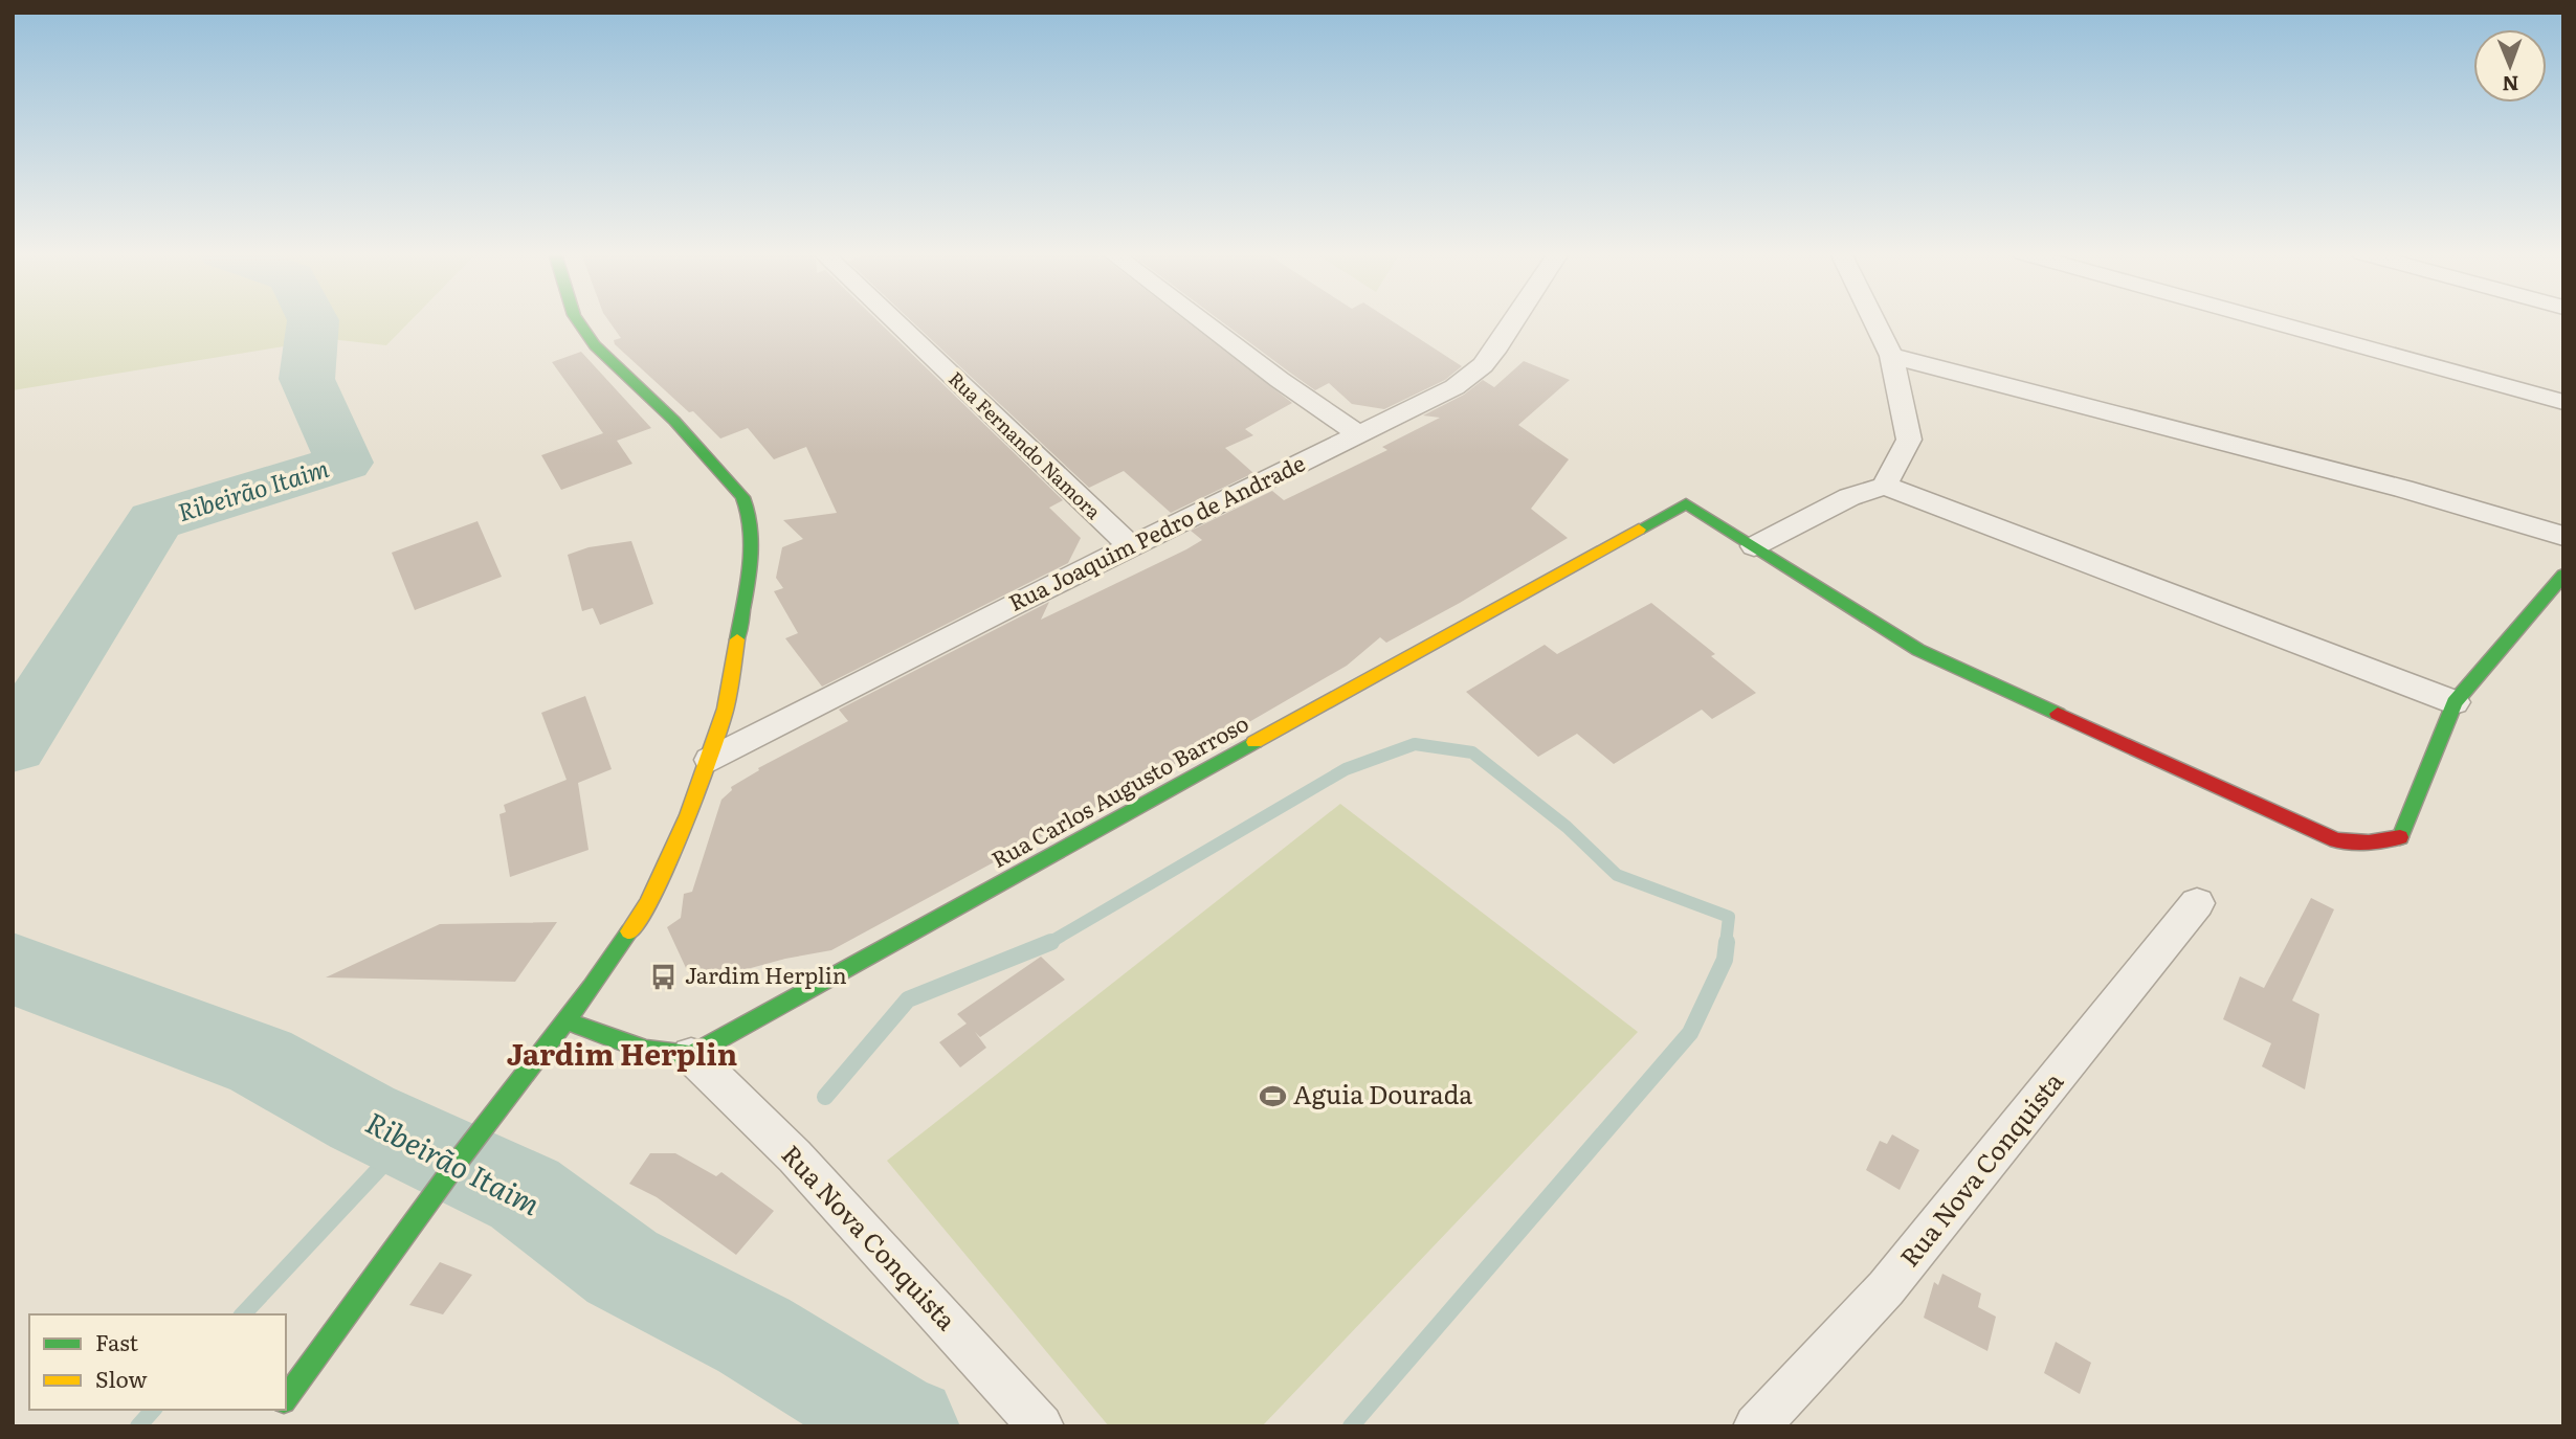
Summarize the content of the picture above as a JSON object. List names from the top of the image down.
{
  "streets": {
    "street": [
      "Rua Fernando Namora",
      "Rua Joaquim Pedro de Andrade",
      "Rua Carlos Augusto Barroso",
      "Rua Nova Conquista"
    ]
  },
  "crossings": [
    ["Rua Fernando Namora", "Rua Joaquim Pedro de Andrade"],
    ["Rua Carlos Augusto Barroso", "Rua Nova Conquista"]
  ],
  "districts": ["Jardim Herplin"],
  "water": ["Ribeirão Itaim"],
  "places": {
    "bus stop": ["Jardim Herplin"],
    "sports": ["Aguia Dourada"]
  },
  "legend": ["Fast", "Slow"],
  "north": "bottom"
}
